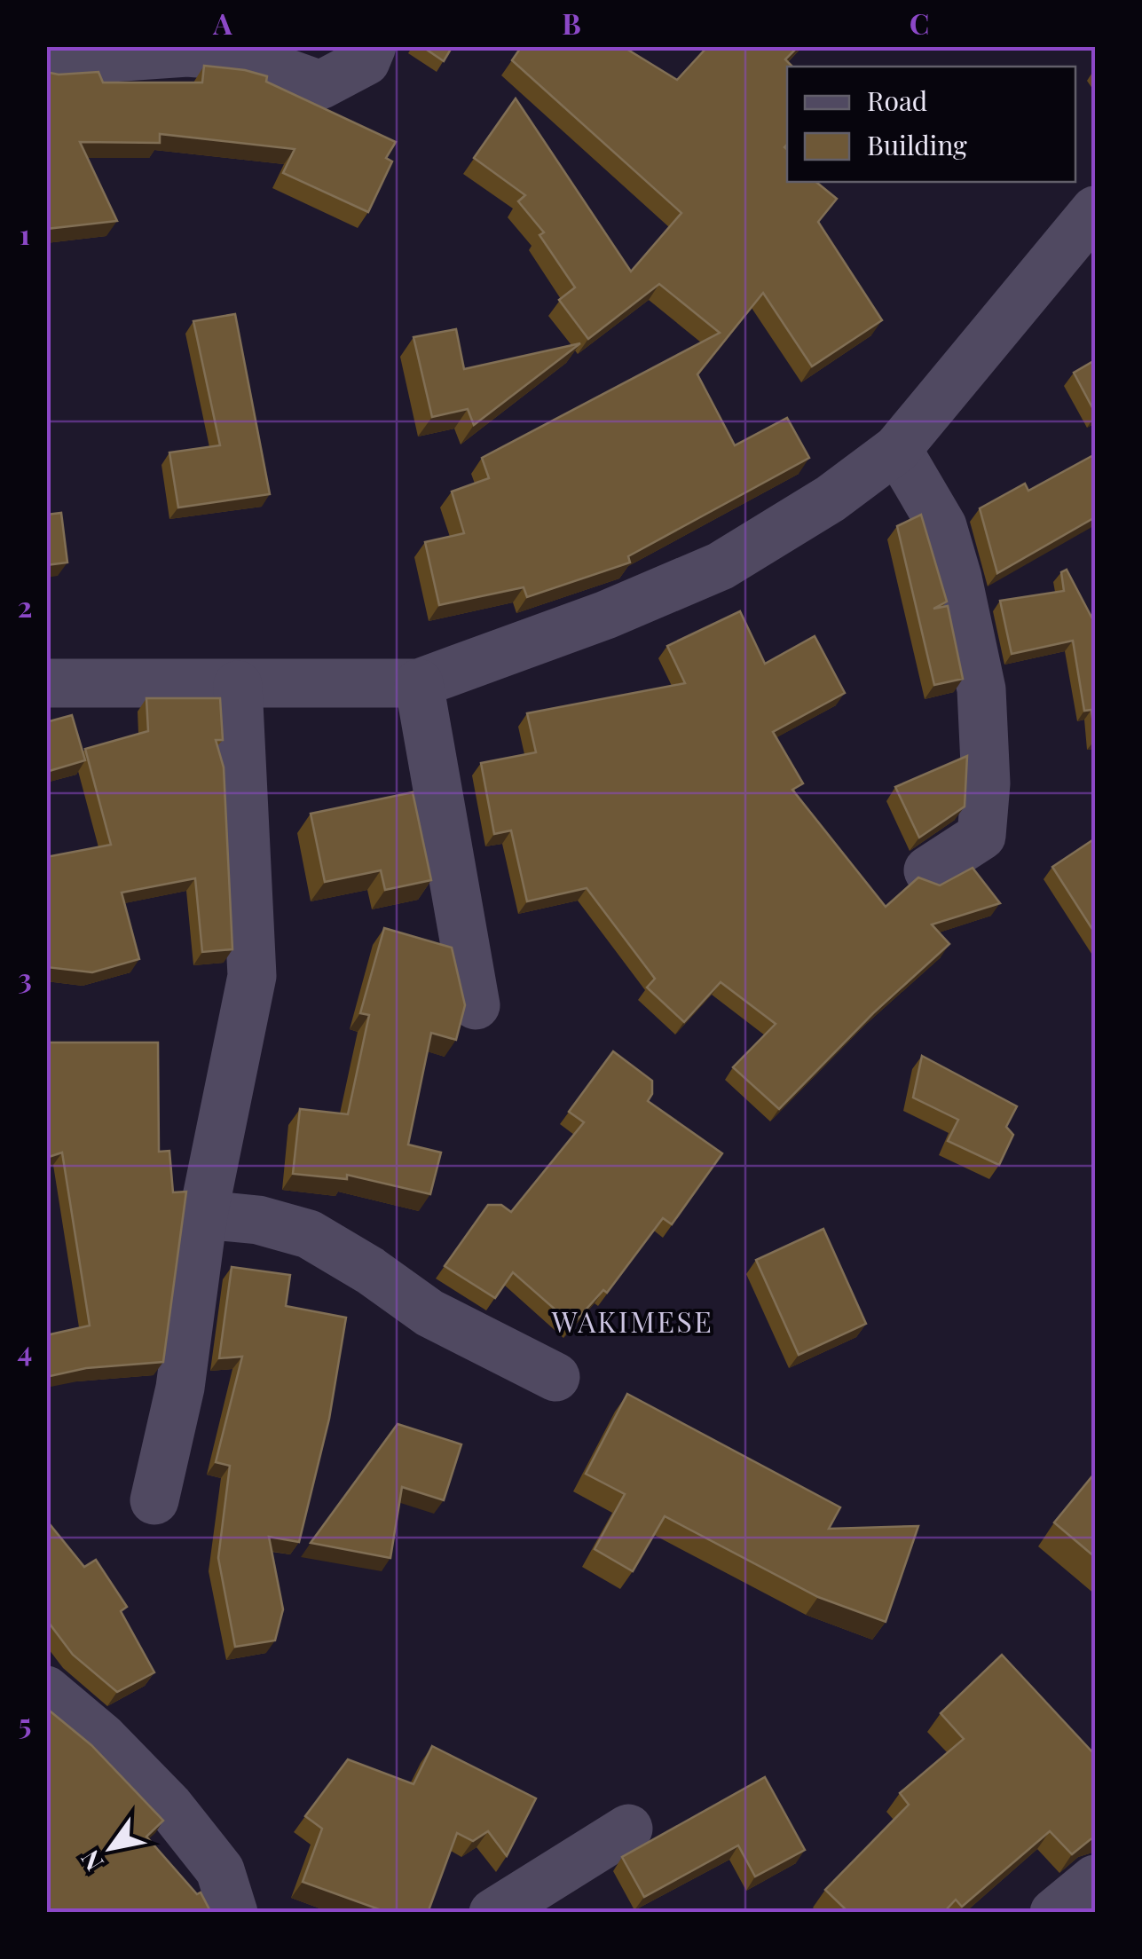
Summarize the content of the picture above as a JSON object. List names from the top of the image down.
{
  "districts": ["WAKIMESE"],
  "legend": ["Road", "Building"],
  "north": "bottom left",
  "grid": {
    "columns": ["A", "B", "C"],
    "rows": [
      "1",
      "2",
      "3",
      "4",
      "5"
    ]
  }
}
